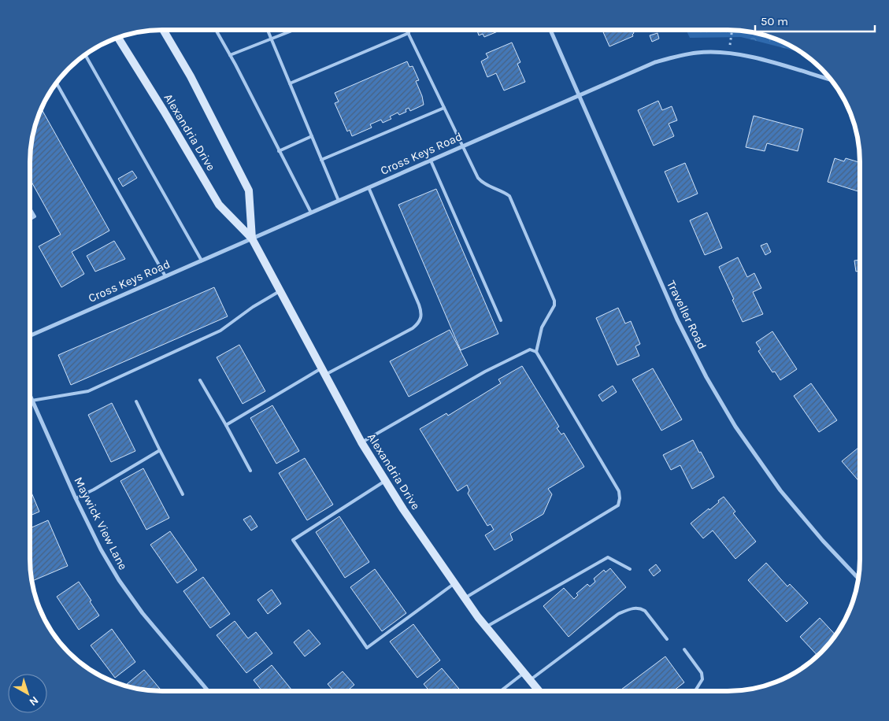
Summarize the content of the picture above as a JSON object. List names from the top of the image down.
{
  "streets": {
    "main road": ["Alexandria Drive"],
    "street": ["Cross Keys Road", "Traveller Road", "Maywick View Lane"]
  },
  "crossings": [
    ["Alexandria Drive", "Cross Keys Road"],
    ["Cross Keys Road", "Traveller Road"]
  ],
  "scale_bar": "50 m",
  "north": "bottom right"
}
